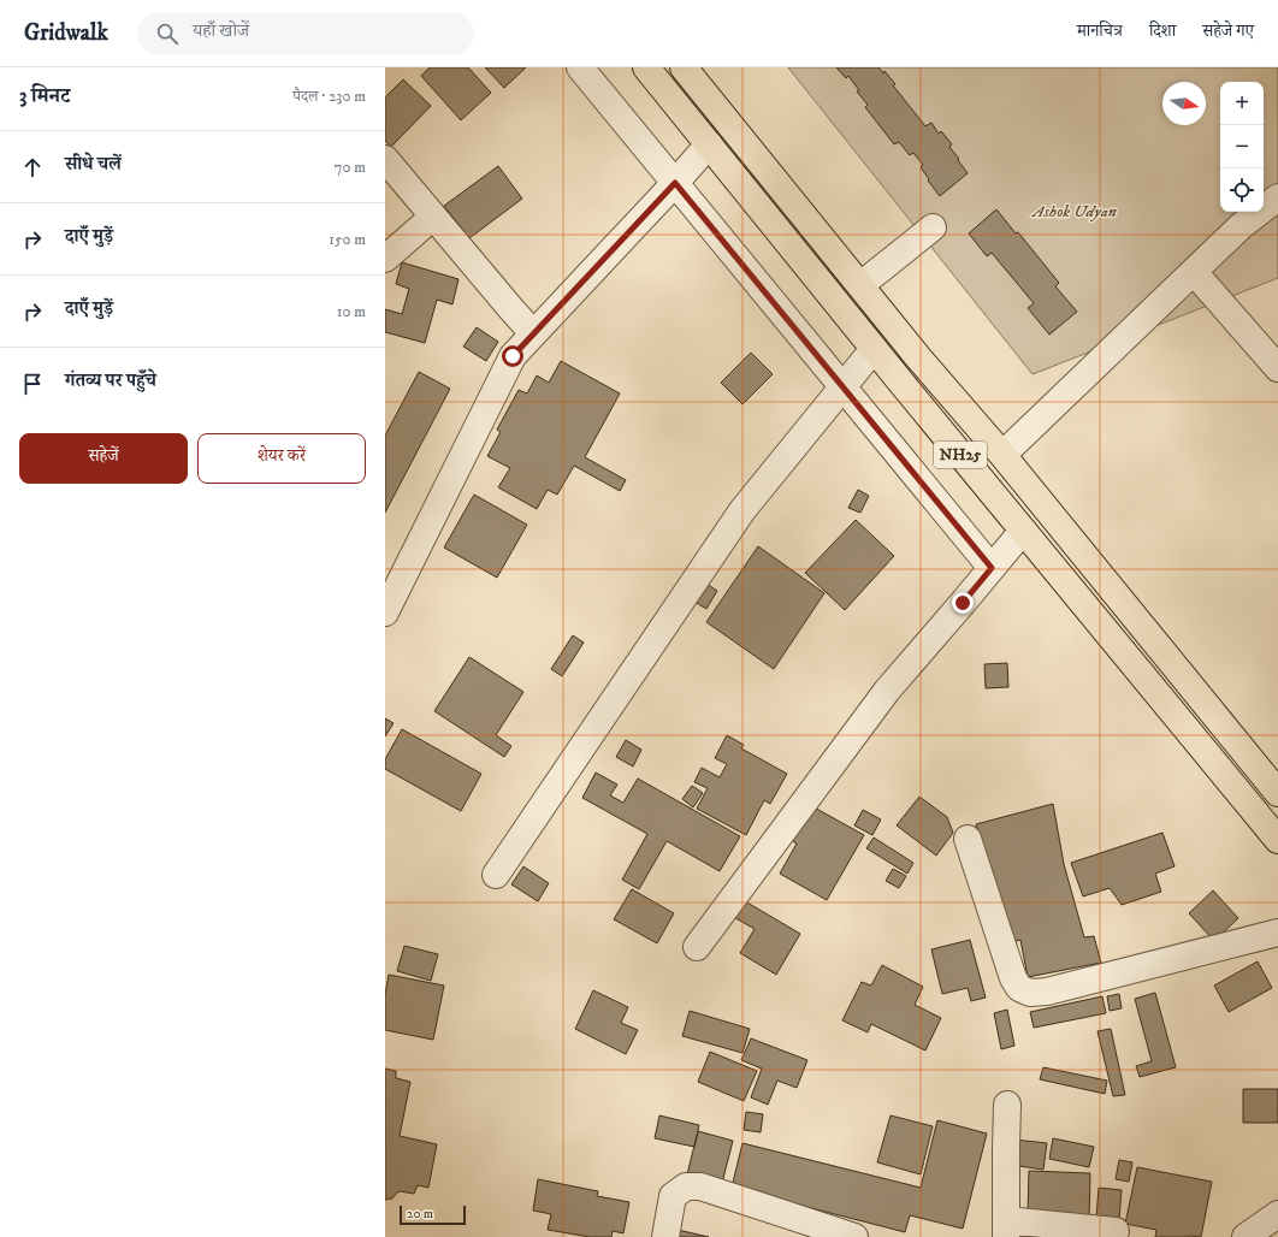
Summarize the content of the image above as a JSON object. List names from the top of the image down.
{
  "streets": {
    "main road": ["NH25"]
  },
  "parks": ["Ashok Udyan"],
  "scale_bar": "20 m",
  "north": "right",
  "page": {
    "header": "Gridwalk",
    "search": "यहाँ खोजें",
    "nav": ["मानचित्र", "दिशा", "सहेजे गए"],
    "heading": ["3 मिनट", "पैदल · 230 m"],
    "map_buttons": ["+", "−"],
    "list": [
      ["सीधे चलें", "70 m"],
      ["दाएँ मुड़ें", "150 m"],
      ["दाएँ मुड़ें", "10 m"],
      "गंतव्य पर पहुँचे"
    ],
    "buttons": ["सहेजें", "शेयर करें"],
    "scale": "20 m"
  }
}
